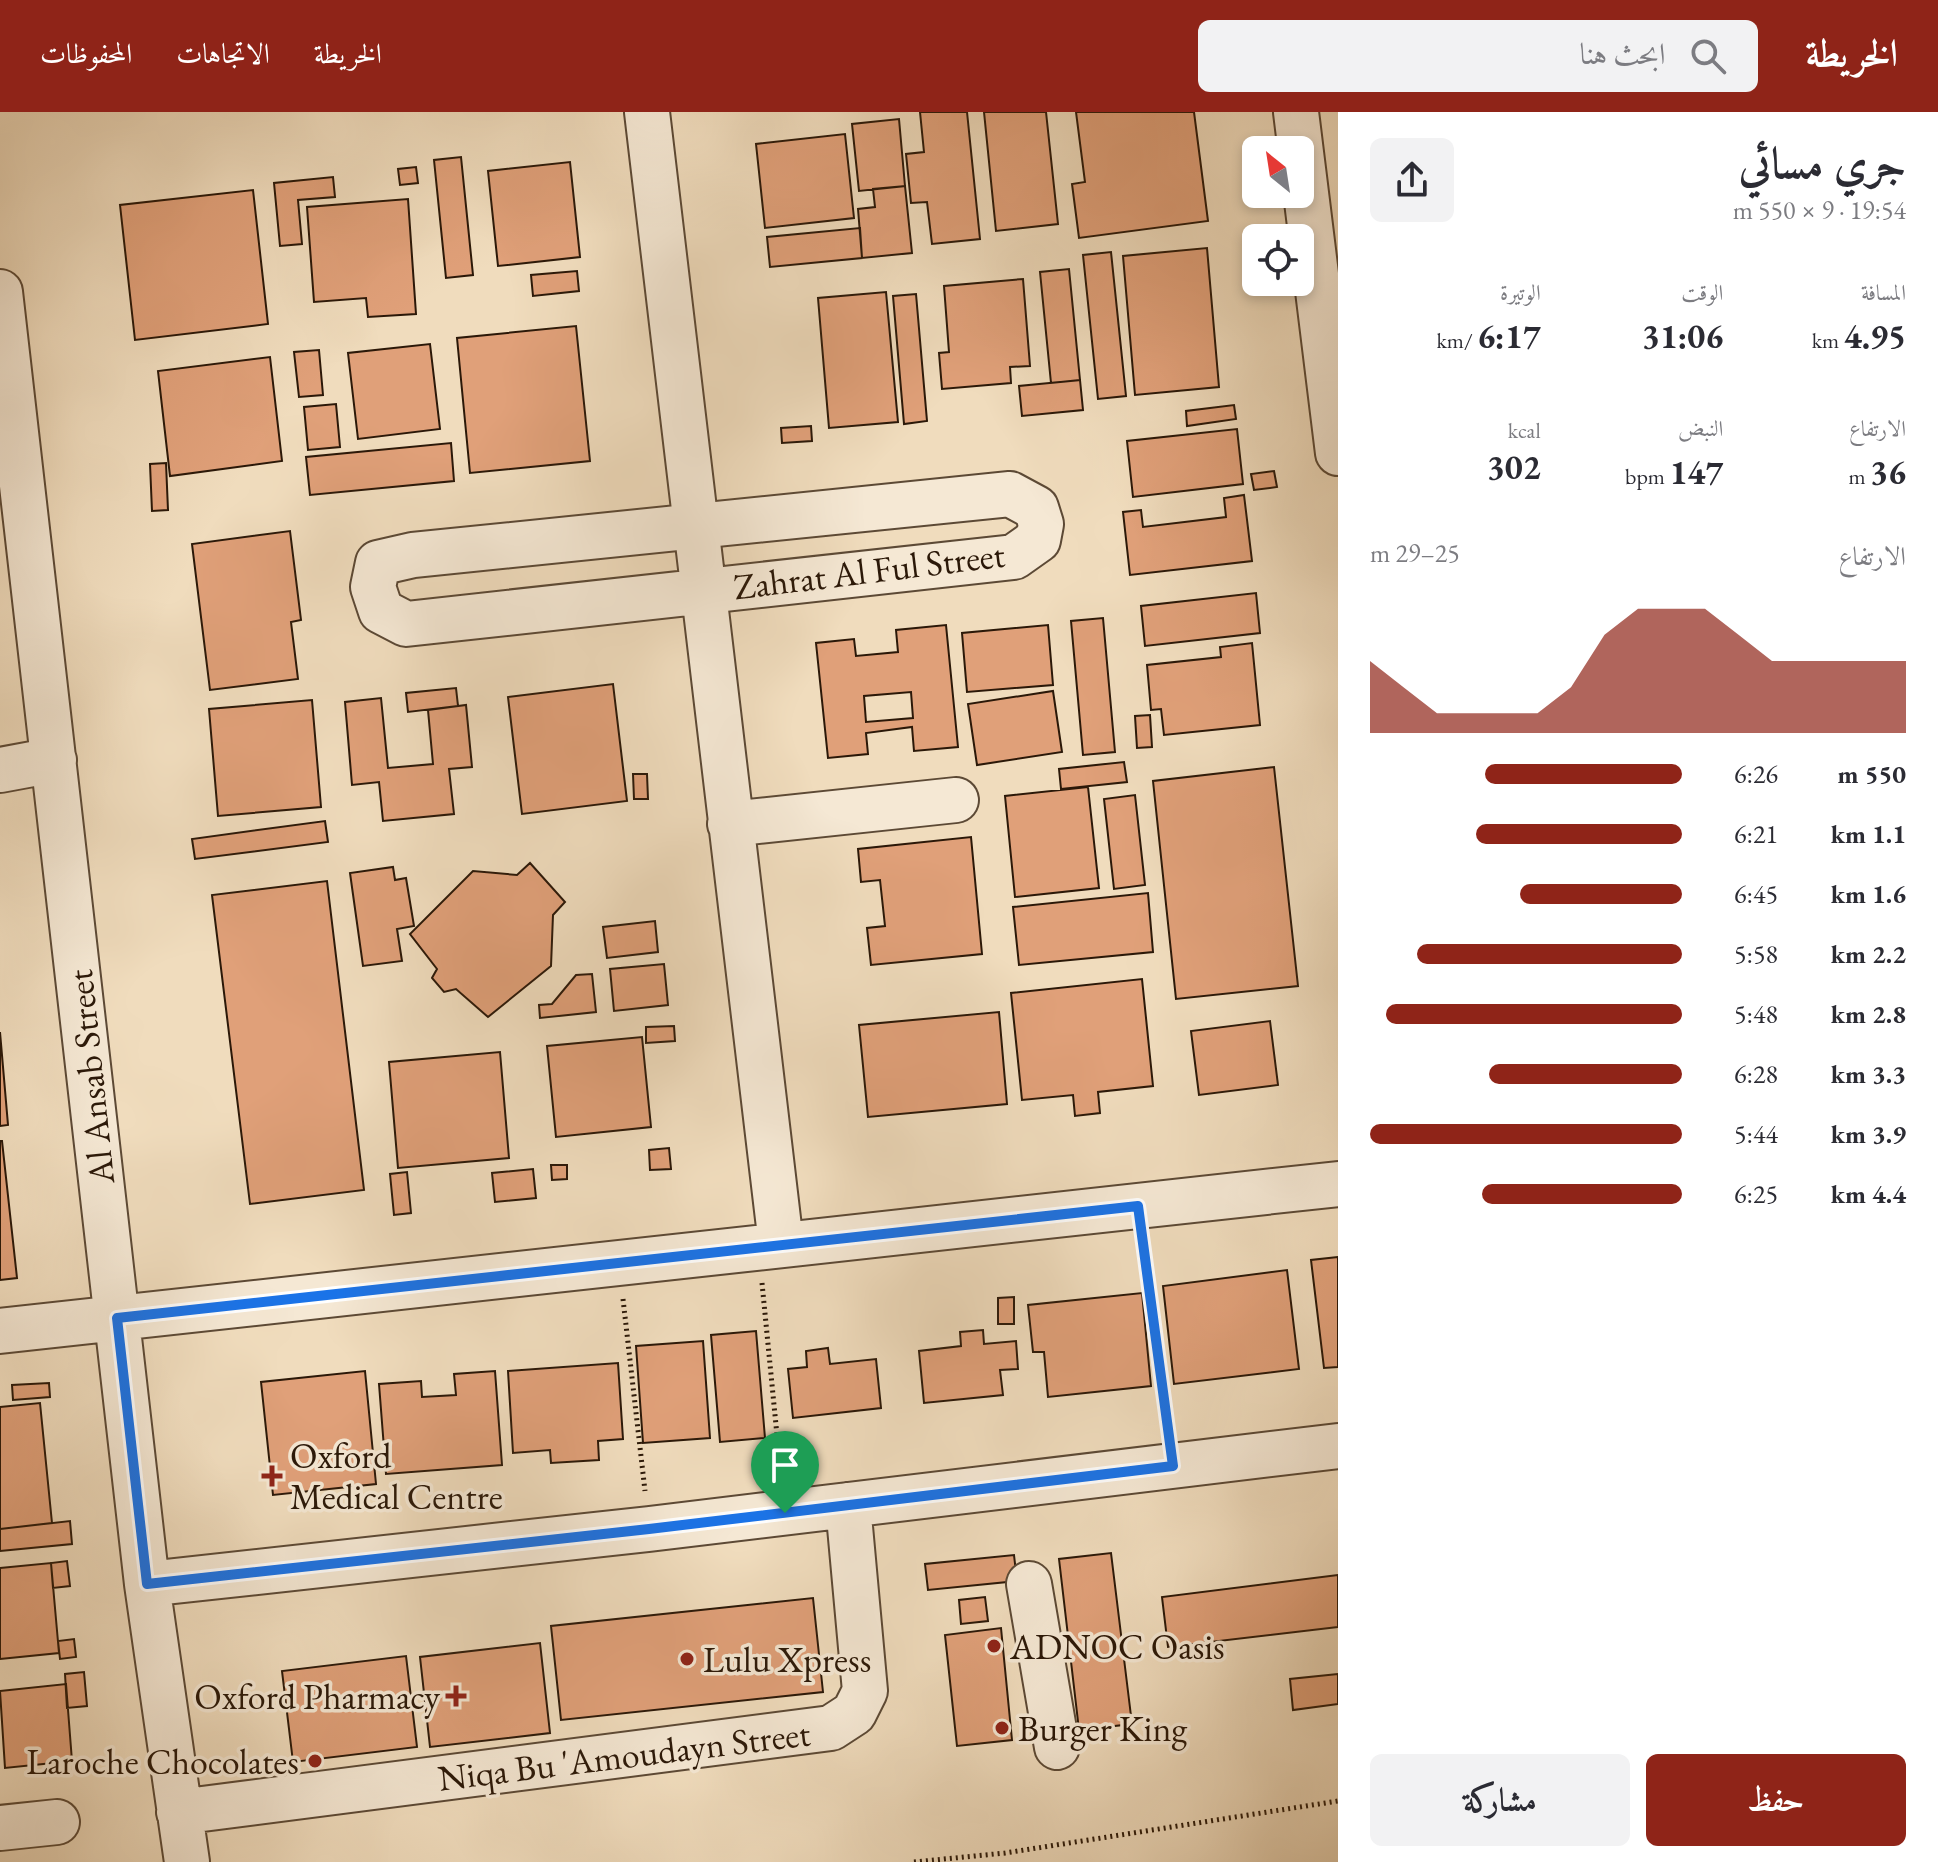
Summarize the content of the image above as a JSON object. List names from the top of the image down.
{
  "streets": {
    "street": ["Zahrat Al Ful Street", "Al Ansab Street", "Niqa Bu 'Amoudayn Street"]
  },
  "crossings": [
    ["Al Ansab Street", "Niqa Bu 'Amoudayn Street"]
  ],
  "places": {
    "health": ["Oxford Medical Centre", "Oxford Pharmacy"],
    "other": [
      "ADNOC Oasis",
      "Lulu Xpress",
      "Burger King",
      "Laroche Chocolates"
    ]
  },
  "north": "top left",
  "page": {
    "header": "الخريطة",
    "search": "ابحث هنا",
    "nav": ["الخريطة", "الاتجاهات", "المحفوظات"],
    "heading": ["جري مسائي", "19:54 · 9 × 550 m"],
    "stats": [
      ["المسافة", "4.95 km"],
      ["الوقت", "31:06"],
      ["الوتيرة", "6:17 /km"],
      ["الارتفاع", "36 m"],
      ["النبض", "147 bpm"],
      ["kcal", "302"]
    ],
    "chart": ["الارتفاع", "25–29 m"],
    "list": [
      {
        "name": "550 m",
        "note": "6:26"
      },
      {
        "name": "1.1 km",
        "note": "6:21"
      },
      {
        "name": "1.6 km",
        "note": "6:45"
      },
      {
        "name": "2.2 km",
        "note": "5:58"
      },
      {
        "name": "2.8 km",
        "note": "5:48"
      },
      {
        "name": "3.3 km",
        "note": "6:28"
      },
      {
        "name": "3.9 km",
        "note": "5:44"
      },
      {
        "name": "4.4 km",
        "note": "6:25"
      }
    ],
    "buttons": ["حفظ", "مشاركة"]
  }
}
